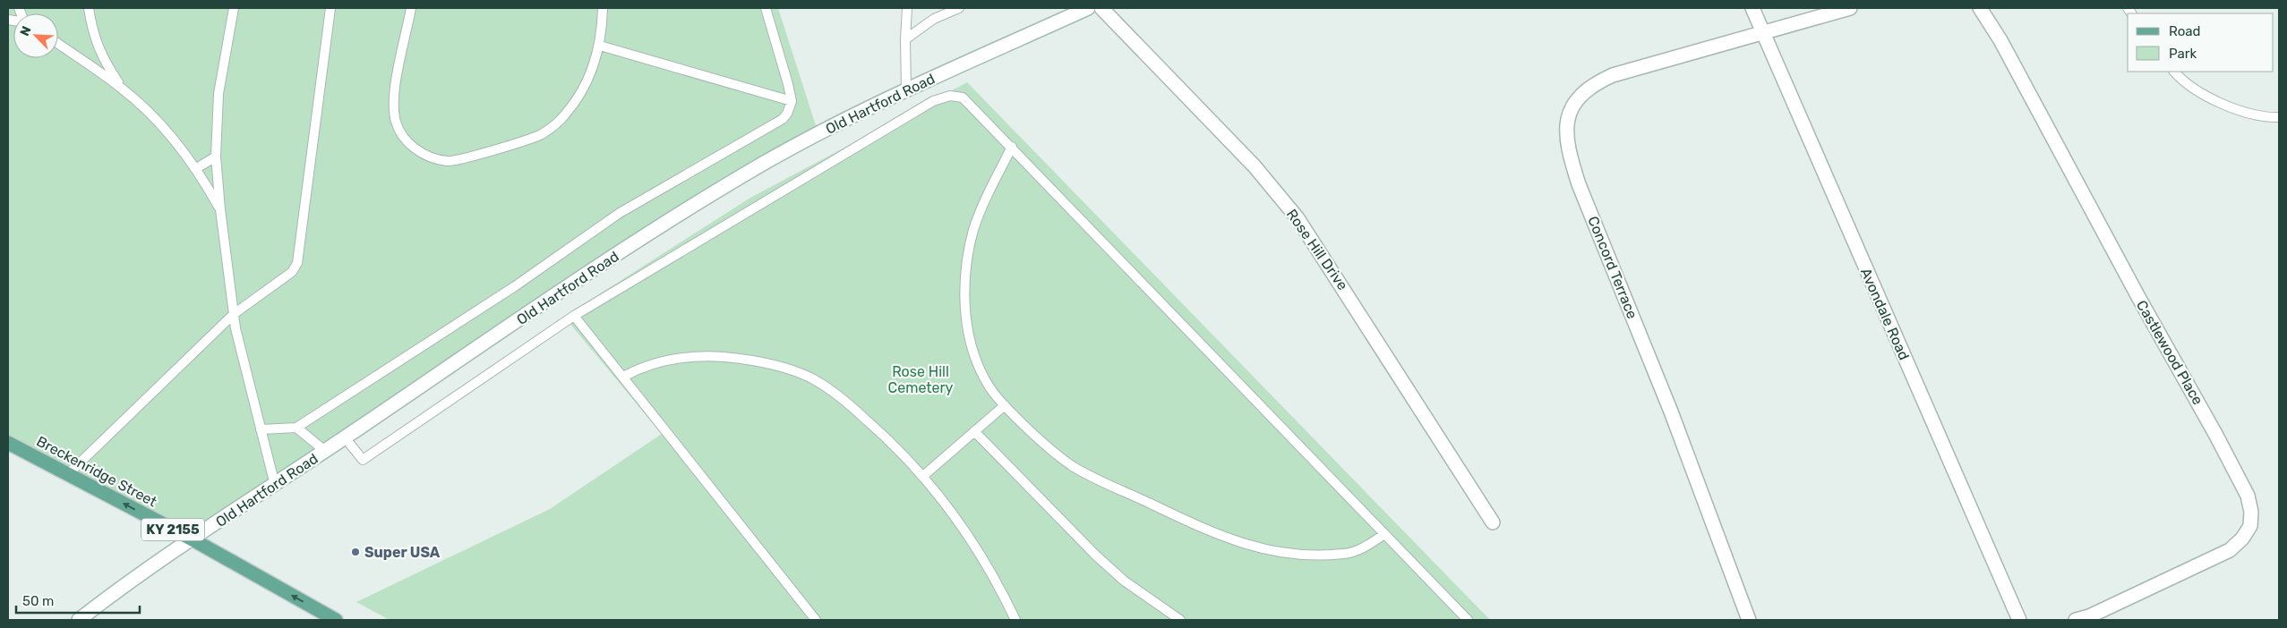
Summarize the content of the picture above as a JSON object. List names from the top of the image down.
{
  "streets": {
    "main road": ["Breckenridge Street", "KY 2155"],
    "street": [
      "Old Hartford Road",
      "Rose Hill Drive",
      "Concord Terrace",
      "Avondale Road",
      "Castlewood Place"
    ]
  },
  "crossings": [
    ["Old Hartford Road", "Breckenridge Street"],
    ["Concord Terrace", "Avondale Road"]
  ],
  "one_way": ["Breckenridge Street"],
  "parks": ["Rose Hill Cemetery"],
  "places": ["Super USA"],
  "legend": ["Road", "Park"],
  "scale_bar": "50 m",
  "north": "top left"
}
